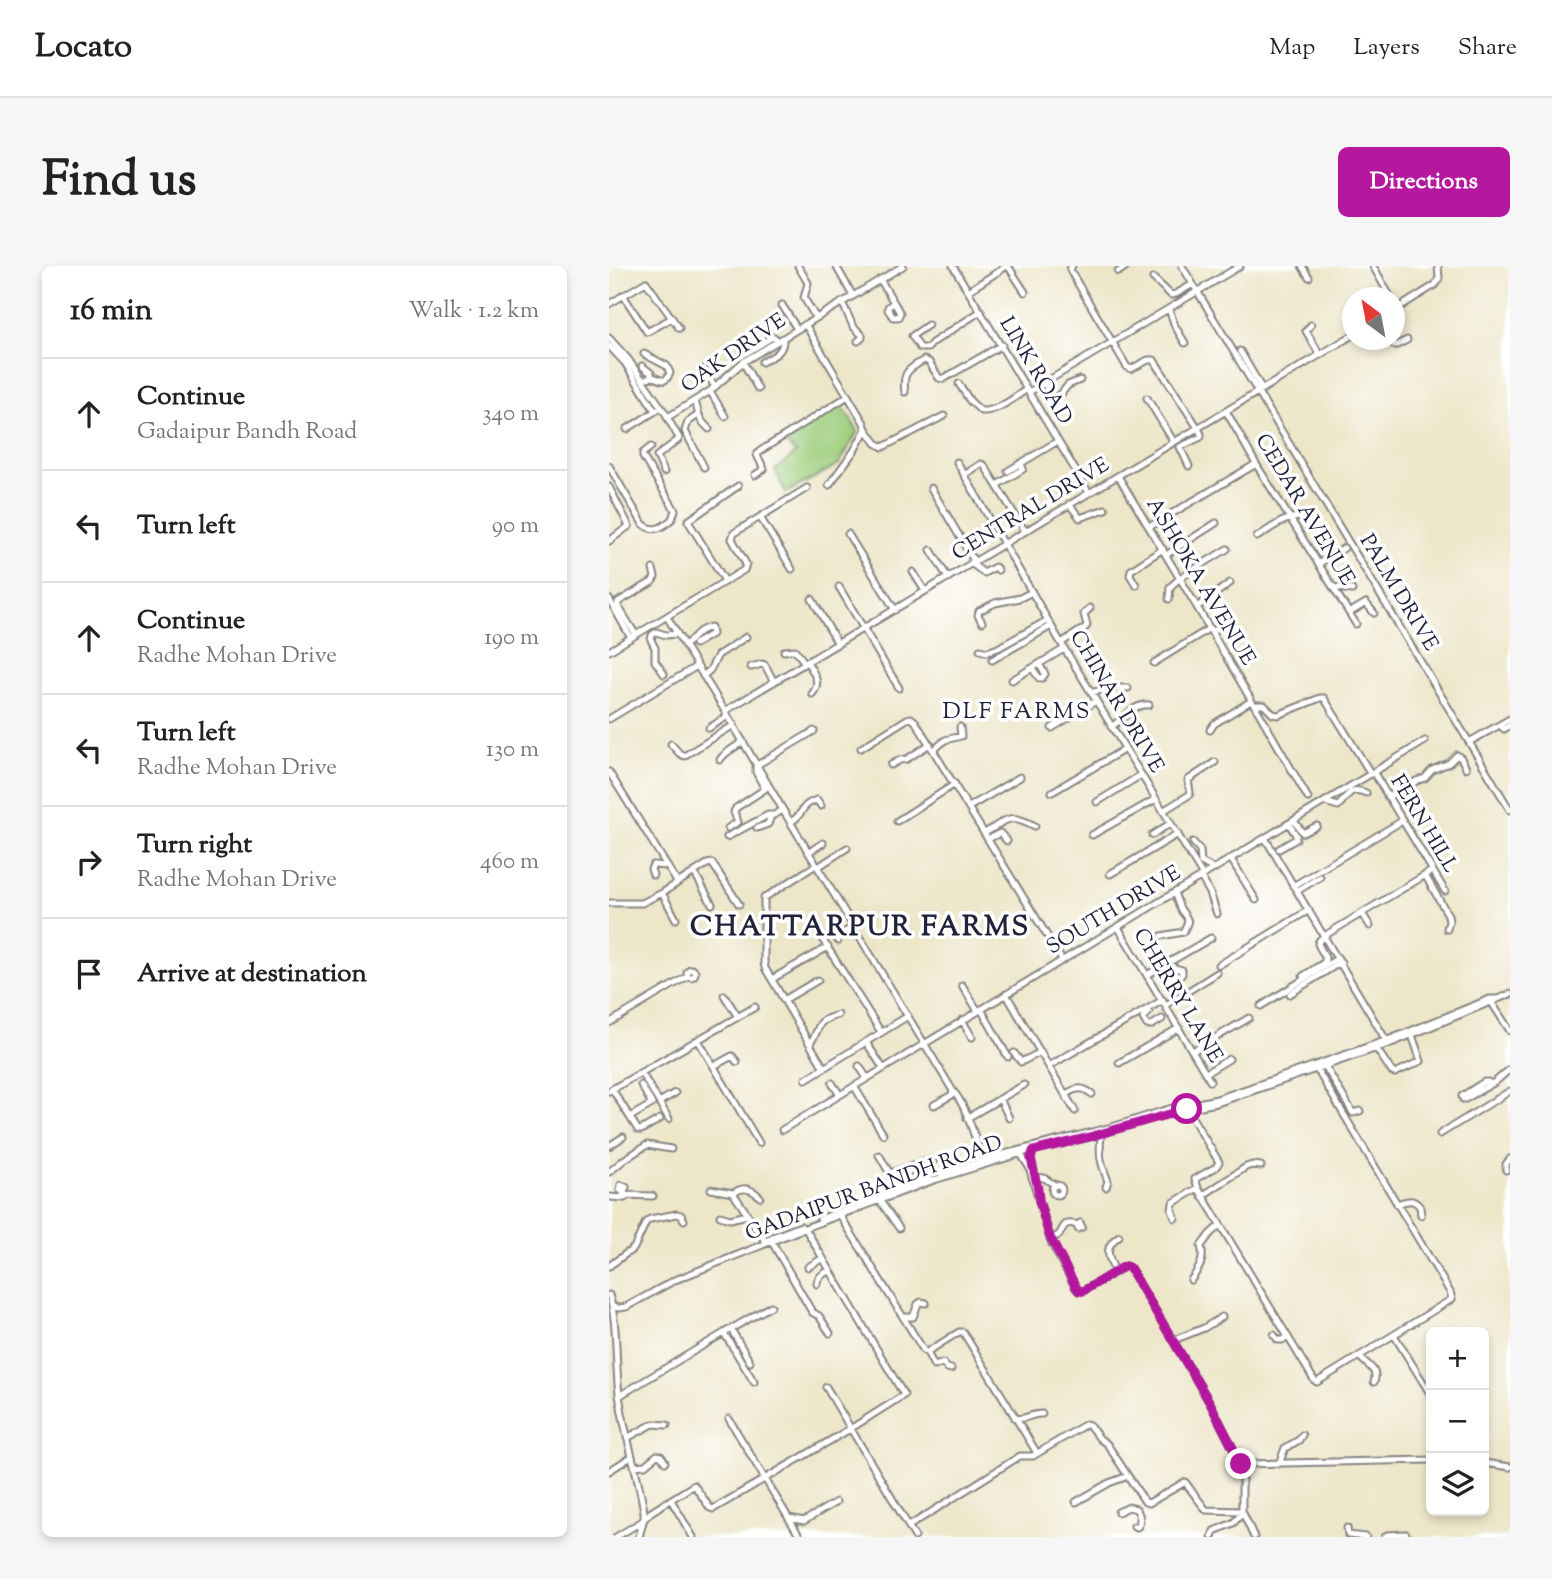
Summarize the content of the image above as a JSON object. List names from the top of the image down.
{
  "streets": {
    "street": [
      "OAK DRIVE",
      "LINK ROAD",
      "CENTRAL DRIVE",
      "CEDAR AVENUE",
      "ASHOKA AVENUE",
      "PALM DRIVE",
      "CHINAR DRIVE",
      "FERN HILL",
      "SOUTH DRIVE",
      "CHERRY LANE",
      "GADAIPUR BANDH ROAD"
    ]
  },
  "crossings": [
    ["LINK ROAD", "CENTRAL DRIVE"],
    ["CENTRAL DRIVE", "CEDAR AVENUE"],
    ["CENTRAL DRIVE", "ASHOKA AVENUE"],
    ["CENTRAL DRIVE", "PALM DRIVE"],
    ["CENTRAL DRIVE", "CHINAR DRIVE"],
    ["ASHOKA AVENUE", "FERN HILL"],
    ["CHINAR DRIVE", "SOUTH DRIVE"],
    ["FERN HILL", "SOUTH DRIVE"],
    ["SOUTH DRIVE", "CHERRY LANE"]
  ],
  "districts": ["DLF FARMS", "CHATTARPUR FARMS"],
  "north": "top left",
  "page": {
    "header": "Locato",
    "nav": ["Map", "Layers", "Share"],
    "title": "Find us",
    "buttons": "Directions",
    "heading": ["16 min", "Walk · 1.2 km"],
    "list": [
      ["Continue", "Gadaipur Bandh Road", "340 m"],
      ["Turn left", "90 m"],
      ["Continue", "Radhe Mohan Drive", "190 m"],
      ["Turn left", "Radhe Mohan Drive", "130 m"],
      ["Turn right", "Radhe Mohan Drive", "460 m"],
      "Arrive at destination"
    ],
    "map_buttons": ["+", "−"]
  }
}
